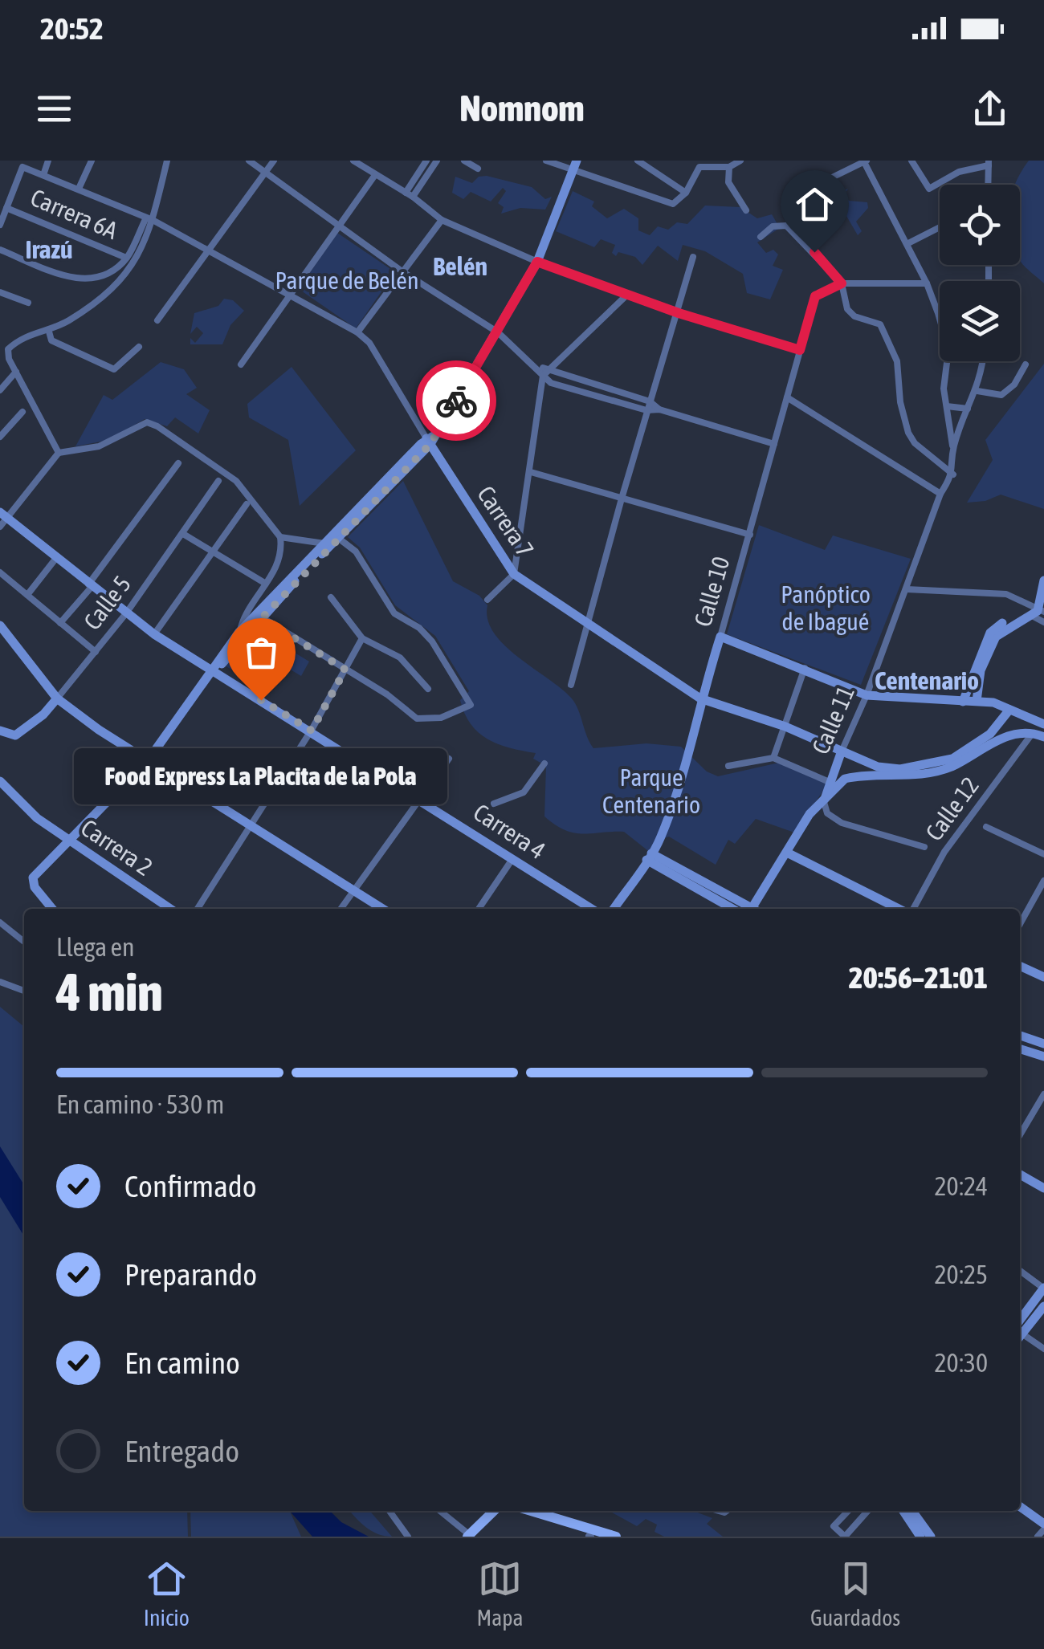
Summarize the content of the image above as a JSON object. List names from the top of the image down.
{
  "streets": {
    "street": [
      "Carrera 6A",
      "Carrera 7",
      "Calle 10",
      "Calle 5",
      "Calle 11",
      "Calle 12",
      "Carrera 4",
      "Carrera 2"
    ]
  },
  "crossings": [
    ["Carrera 6A", "Carrera 7"],
    ["Carrera 7", "Calle 10"],
    ["Carrera 7", "Calle 11"],
    ["Calle 5", "Carrera 4"]
  ],
  "districts": ["Irazú", "Belén", "Centenario"],
  "parks": ["Parque de Belén", "Panóptico de Ibagué", "Parque Centenario"],
  "places": ["Food Express La Placita de la Pola"],
  "page": {
    "status": "20:52",
    "header": "Nomnom",
    "bubble": "Food Express La Placita de la Pola",
    "heading": ["4 min", "Llega en", "20:56–21:01"],
    "bar": "En camino · 530 m",
    "list": [
      ["Confirmado", "20:24"],
      ["Preparando", "20:25"],
      ["En camino", "20:30"],
      "Entregado"
    ],
    "tabs": ["Inicio", "Mapa", "Guardados"]
  }
}
